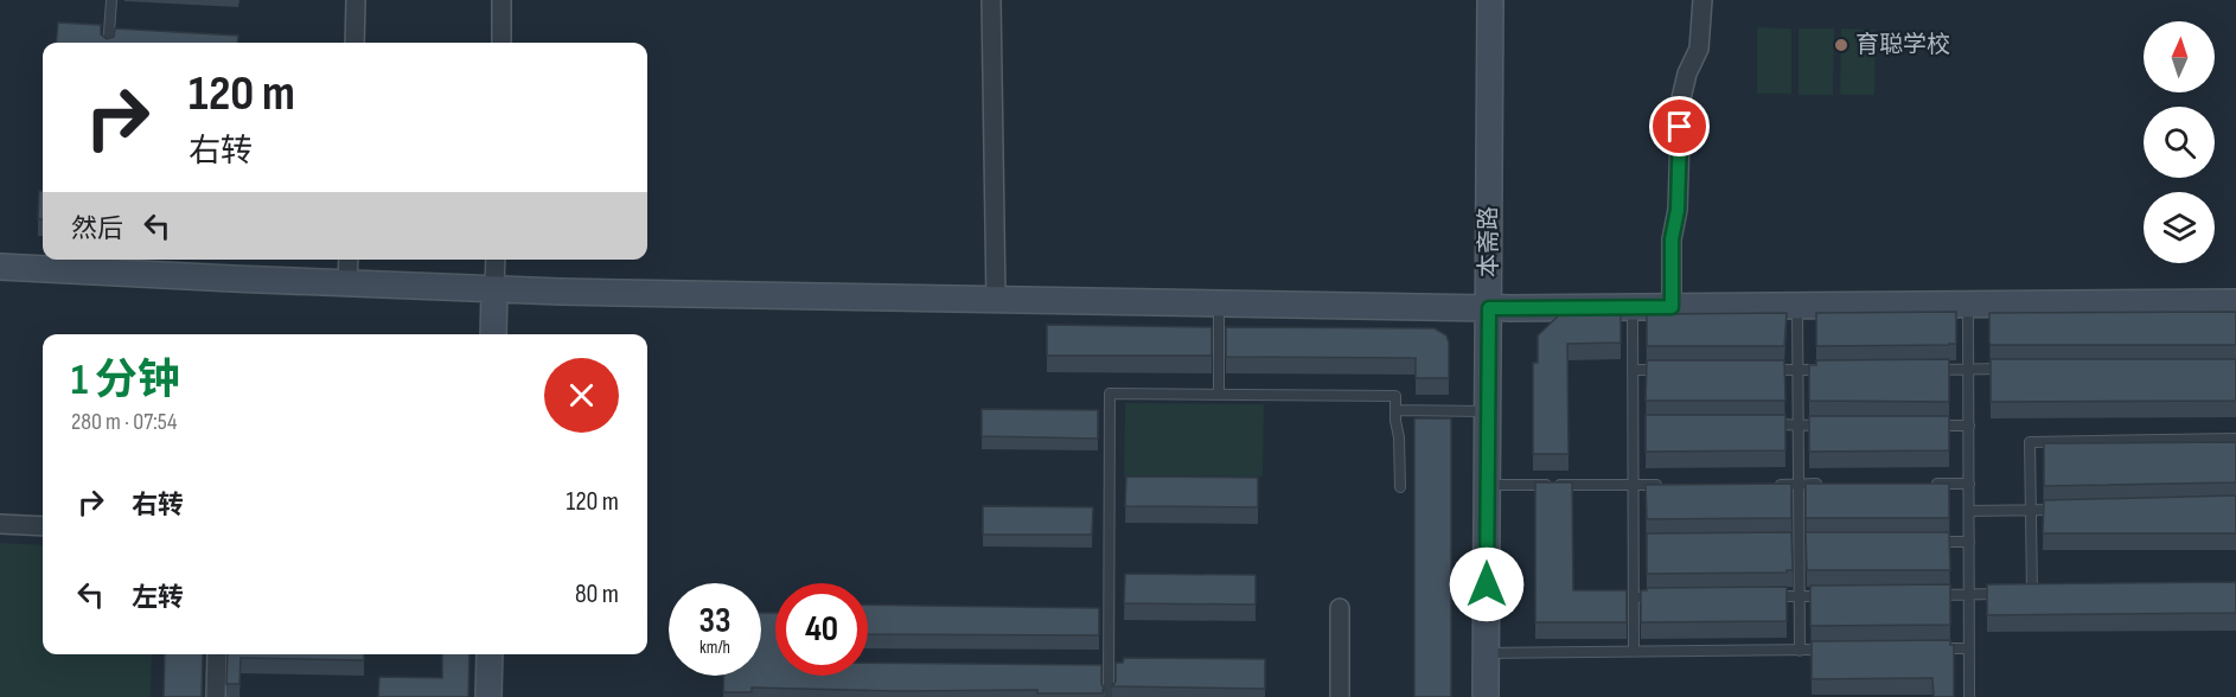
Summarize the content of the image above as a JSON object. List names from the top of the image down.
{
  "streets": {
    "street": ["本斋路"]
  },
  "places": ["育聪学校"],
  "north": "top",
  "page": {
    "turn": ["120 m", "右转"],
    "then": "然后",
    "heading": ["1 分钟", "280 m · 07:54"],
    "list": [
      {
        "name": "右转",
        "value": "120 m"
      },
      {
        "name": "左转",
        "value": "80 m"
      }
    ],
    "speed": "33 km/h",
    "limit": "40"
  }
}
